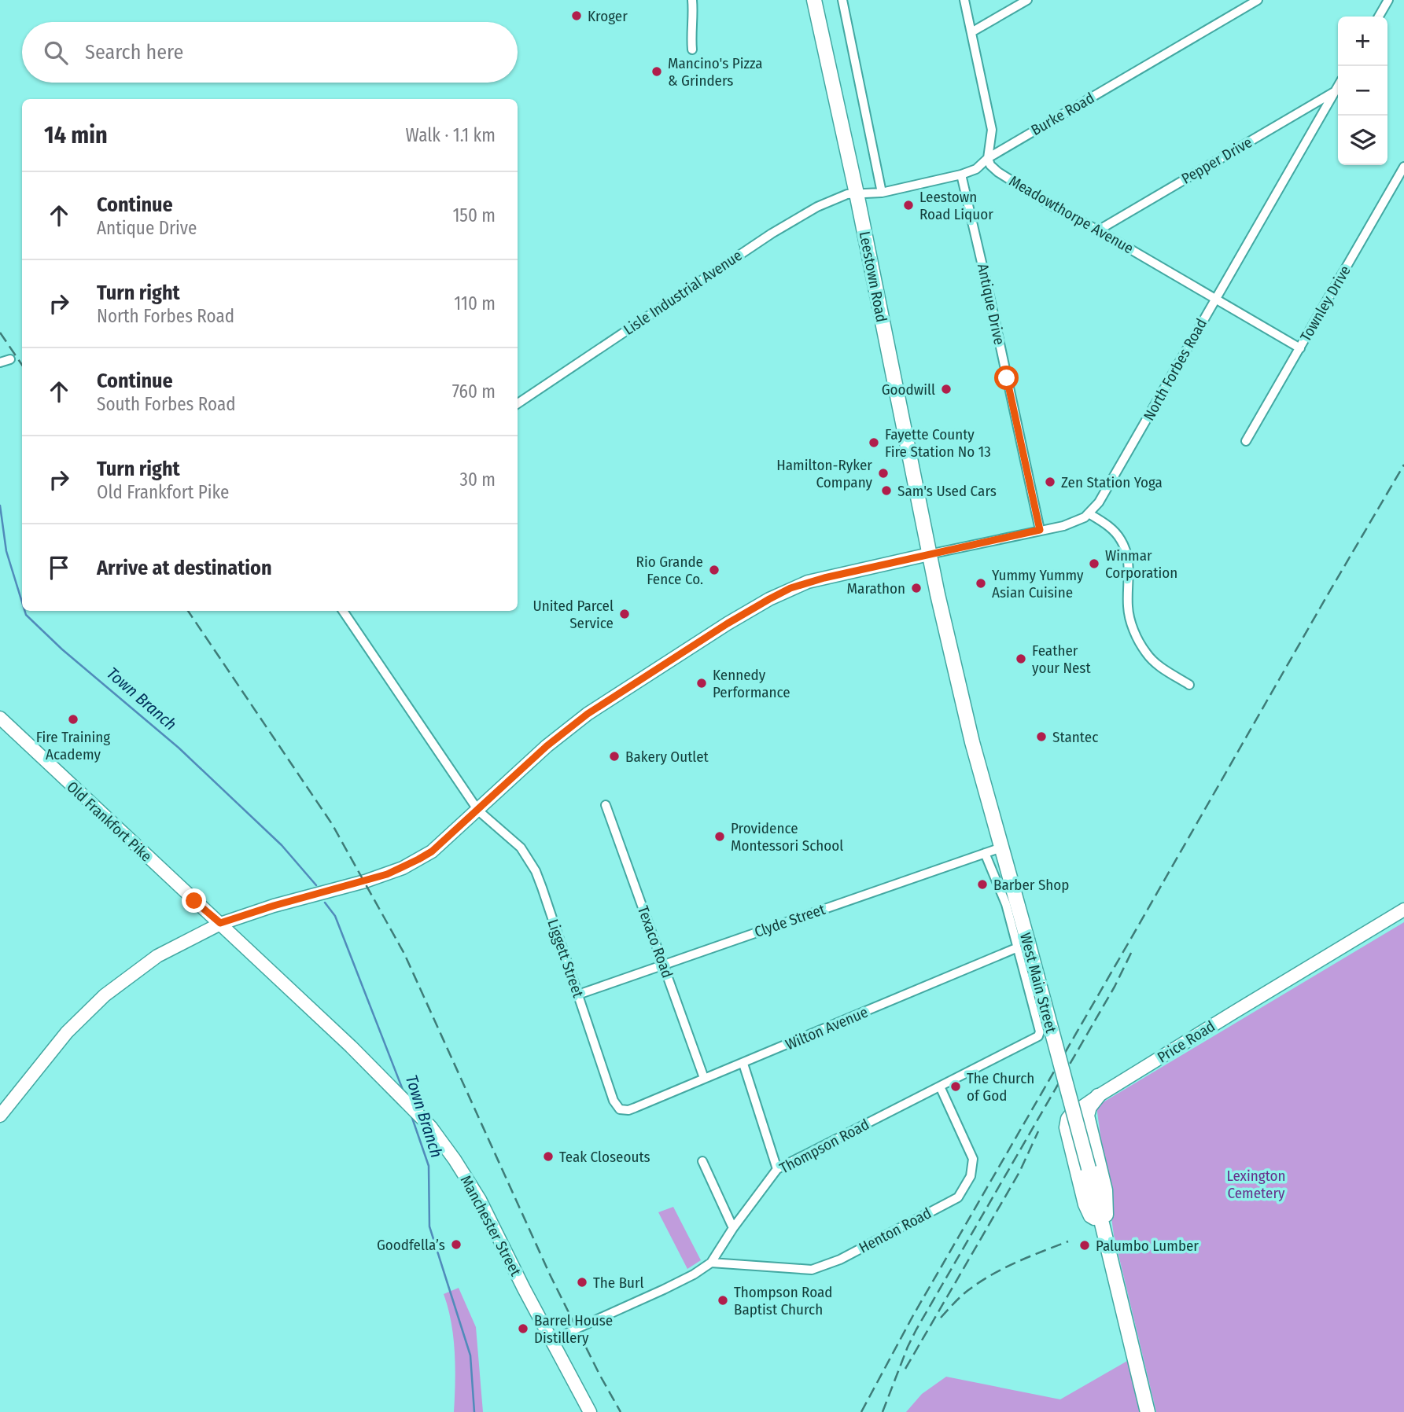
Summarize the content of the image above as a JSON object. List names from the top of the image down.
{
  "streets": {
    "main road": [
      "Leestown Road",
      "Old Frankfort Pike",
      "West Main Street",
      "Price Road",
      "Manchester Street"
    ],
    "street": [
      "Burke Road",
      "Pepper Drive",
      "Meadowthorpe Avenue",
      "Lisle Industrial Avenue",
      "Townley Drive",
      "Antique Drive",
      "North Forbes Road",
      "Clyde Street",
      "Texaco Road",
      "Liggett Street",
      "Wilton Avenue",
      "Thompson Road",
      "Henton Road"
    ]
  },
  "crossings": [
    ["Burke Road", "Meadowthorpe Avenue"],
    ["Burke Road", "Leestown Road"],
    ["Burke Road", "Lisle Industrial Avenue"],
    ["Burke Road", "Antique Drive"],
    ["Pepper Drive", "Meadowthorpe Avenue"],
    ["Pepper Drive", "North Forbes Road"],
    ["Meadowthorpe Avenue", "Townley Drive"],
    ["Meadowthorpe Avenue", "North Forbes Road"],
    ["Leestown Road", "Lisle Industrial Avenue"],
    ["Leestown Road", "North Forbes Road"],
    ["Leestown Road", "West Main Street"],
    ["Antique Drive", "North Forbes Road"],
    ["North Forbes Road", "West Main Street"],
    ["Old Frankfort Pike", "Manchester Street"],
    ["Clyde Street", "Texaco Road"],
    ["Clyde Street", "Liggett Street"],
    ["Clyde Street", "West Main Street"],
    ["Texaco Road", "Wilton Avenue"],
    ["Liggett Street", "Wilton Avenue"],
    ["West Main Street", "Wilton Avenue"],
    ["West Main Street", "Price Road"],
    ["West Main Street", "Thompson Road"],
    ["Wilton Avenue", "Thompson Road"],
    ["Thompson Road", "Manchester Street"],
    ["Thompson Road", "Henton Road"]
  ],
  "water": ["Town Branch"],
  "parks": ["Lexington Cemetery"],
  "places": [
    "Kroger",
    "Mancino's Pizza & Grinders",
    "Leestown Road Liquor",
    "Goodwill",
    "Fayette County Fire Station No 13",
    "Hamilton-Ryker Company",
    "Zen Station Yoga",
    "Sam's Used Cars",
    "Winmar Corporation",
    "Rio Grande Fence Co.",
    "Yummy Yummy Asian Cuisine",
    "Marathon",
    "United Parcel Service",
    "Feather your Nest",
    "Kennedy Performance",
    "Fire Training Academy",
    "Stantec",
    "Bakery Outlet",
    "Providence Montessori School",
    "Barber Shop",
    "The Church of God",
    "Teak Closeouts",
    "Goodfella’s",
    "Palumbo Lumber",
    "The Burl",
    "Thompson Road Baptist Church",
    "Barrel House Distillery"
  ],
  "page": {
    "map_buttons": ["+", "−"],
    "search": "Search here",
    "heading": ["14 min", "Walk · 1.1 km"],
    "list": [
      ["Continue", "Antique Drive", "150 m"],
      ["Turn right", "North Forbes Road", "110 m"],
      ["Continue", "South Forbes Road", "760 m"],
      ["Turn right", "Old Frankfort Pike", "30 m"],
      "Arrive at destination"
    ]
  }
}
